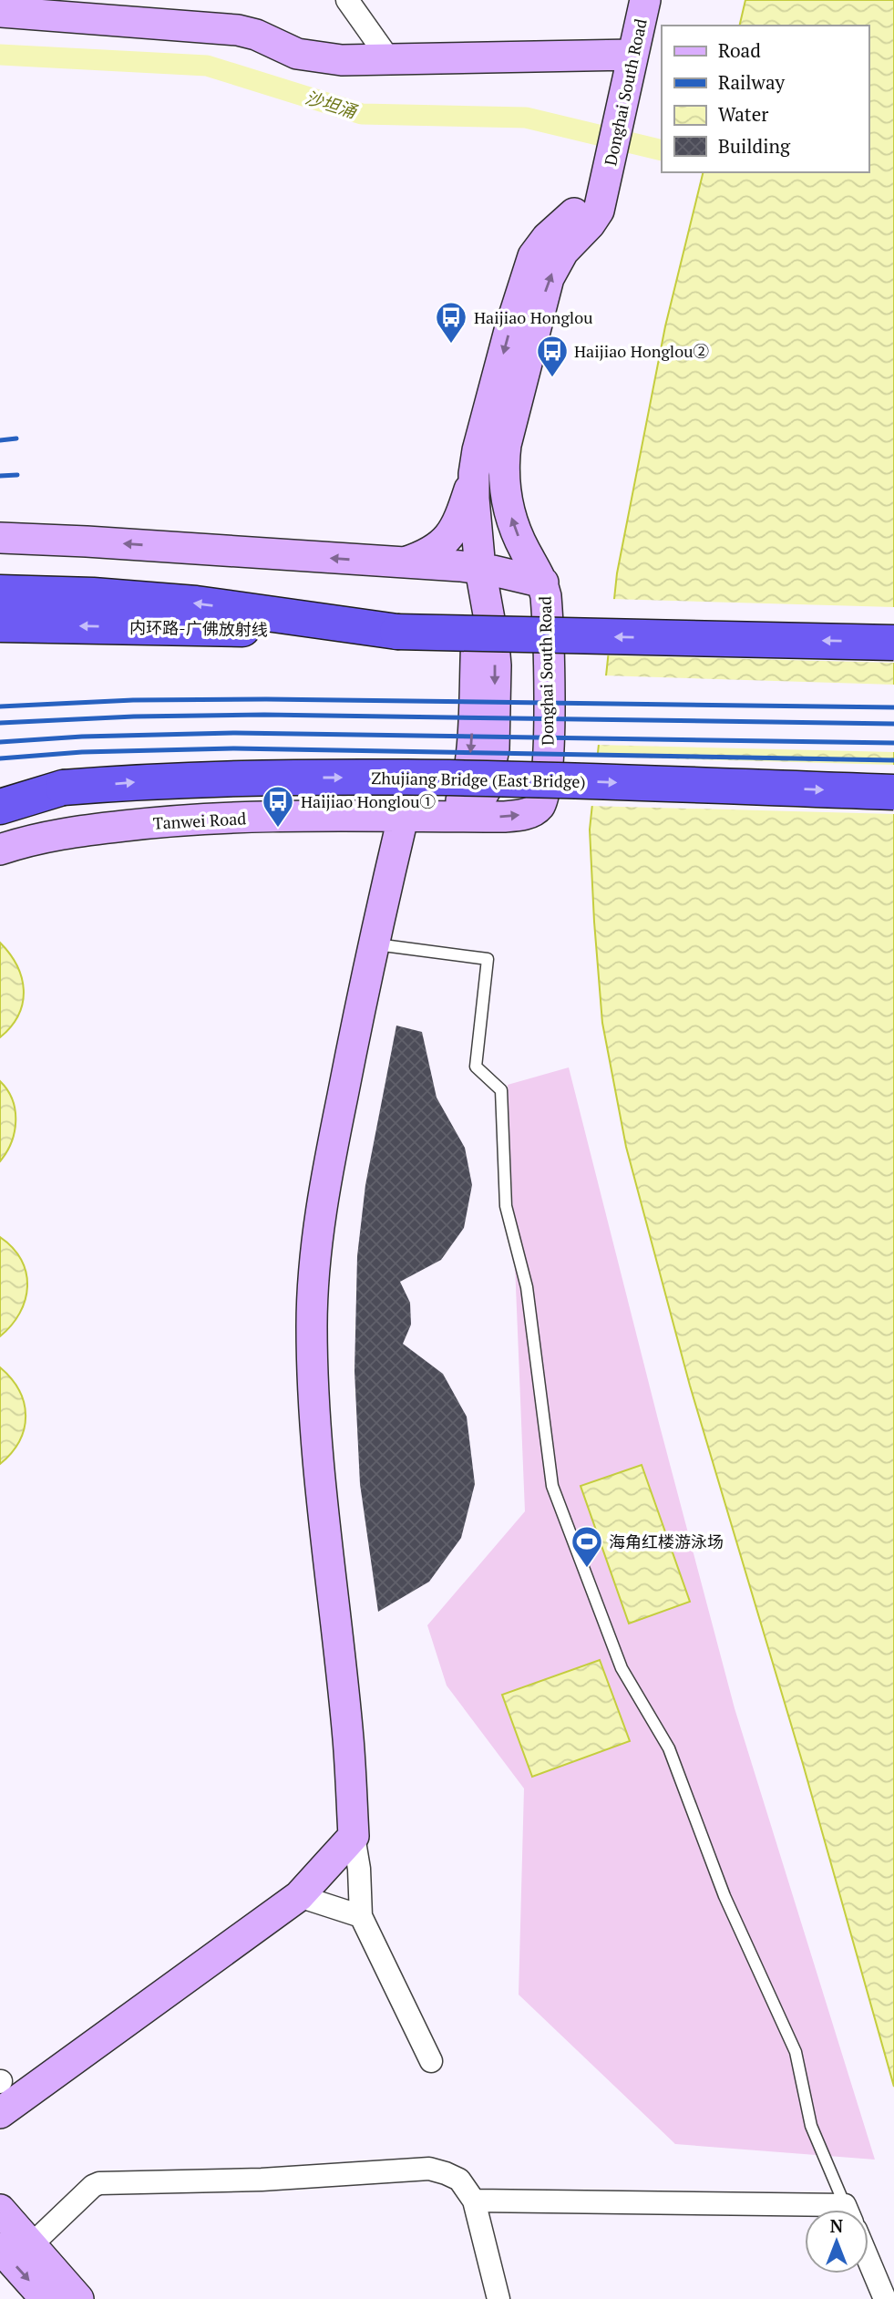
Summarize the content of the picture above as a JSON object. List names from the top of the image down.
{
  "streets": {
    "highway": ["内环路-广佛放射线", "Zhujiang Bridge (East Bridge)"],
    "street": ["Donghai South Road", "Tanwei Road"]
  },
  "crossings": [
    ["Donghai South Road", "Tanwei Road"]
  ],
  "water": ["沙坦涌"],
  "places": {
    "bus stop": ["Haijiao Honglou", "Haijiao Honglou②", "Haijiao Honglou①"],
    "sports": ["海角红楼游泳场"]
  },
  "legend": [
    "Road",
    "Railway",
    "Water",
    "Building"
  ],
  "north": "top"
}
